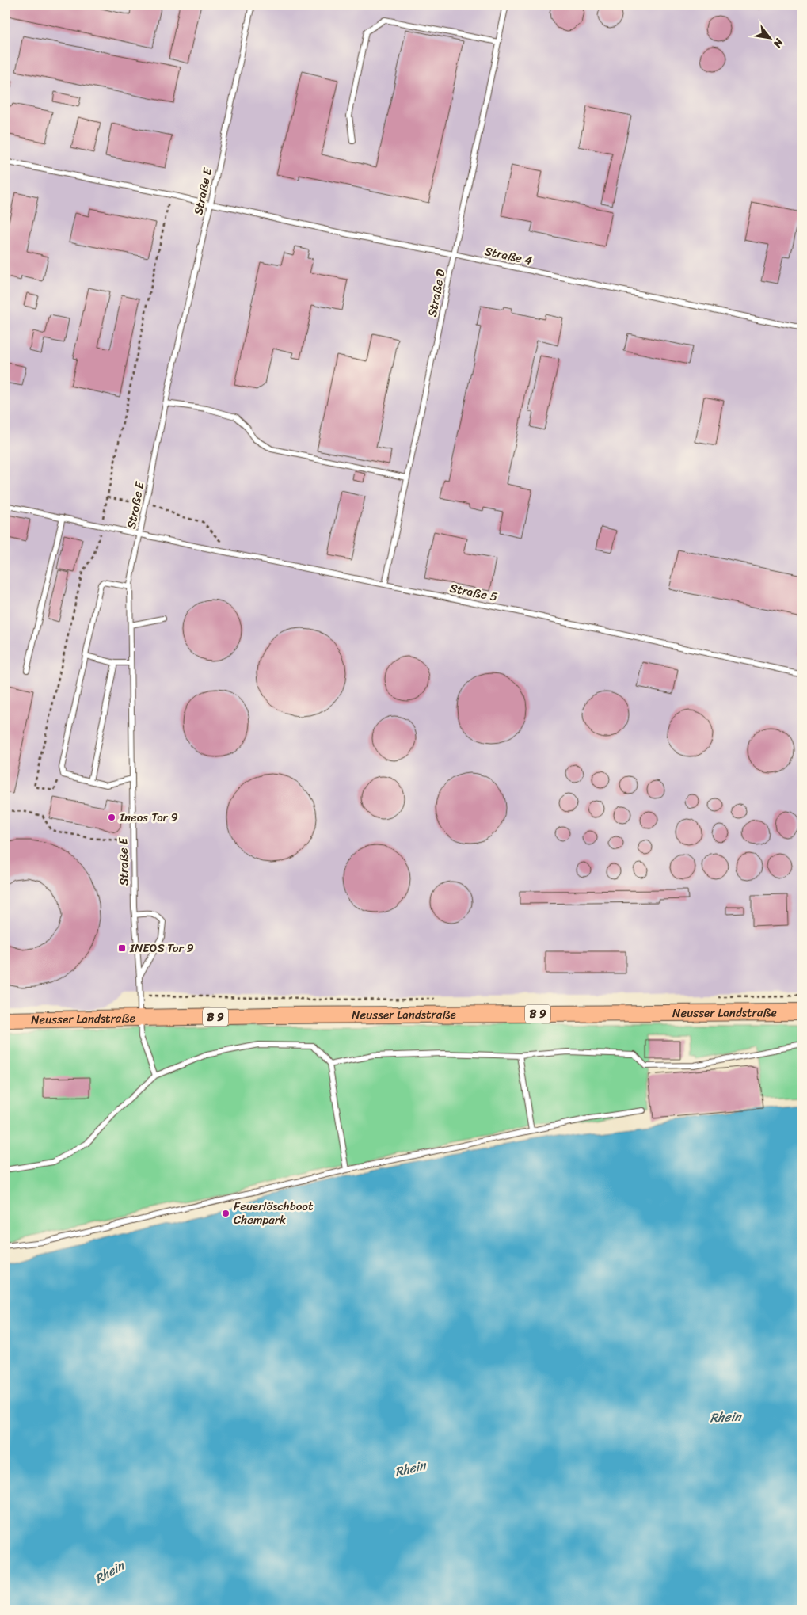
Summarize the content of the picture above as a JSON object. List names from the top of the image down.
{
  "streets": {
    "main road": ["Neusser Landstraße", "B 9"],
    "lane": [
      "Straße E",
      "Straße 4",
      "Straße D",
      "Straße 5"
    ]
  },
  "crossings": [
    ["Straße E", "Straße 4"],
    ["Straße E", "Straße 5"],
    ["Straße E", "Neusser Landstraße"],
    ["Straße 4", "Straße D"],
    ["Straße D", "Straße 5"]
  ],
  "water": ["Rhein"],
  "places": {
    "other": ["Ineos Tor 9", "Feuerlöschboot Chempark"],
    "transit": ["INEOS Tor 9"]
  },
  "north": "bottom right"
}
